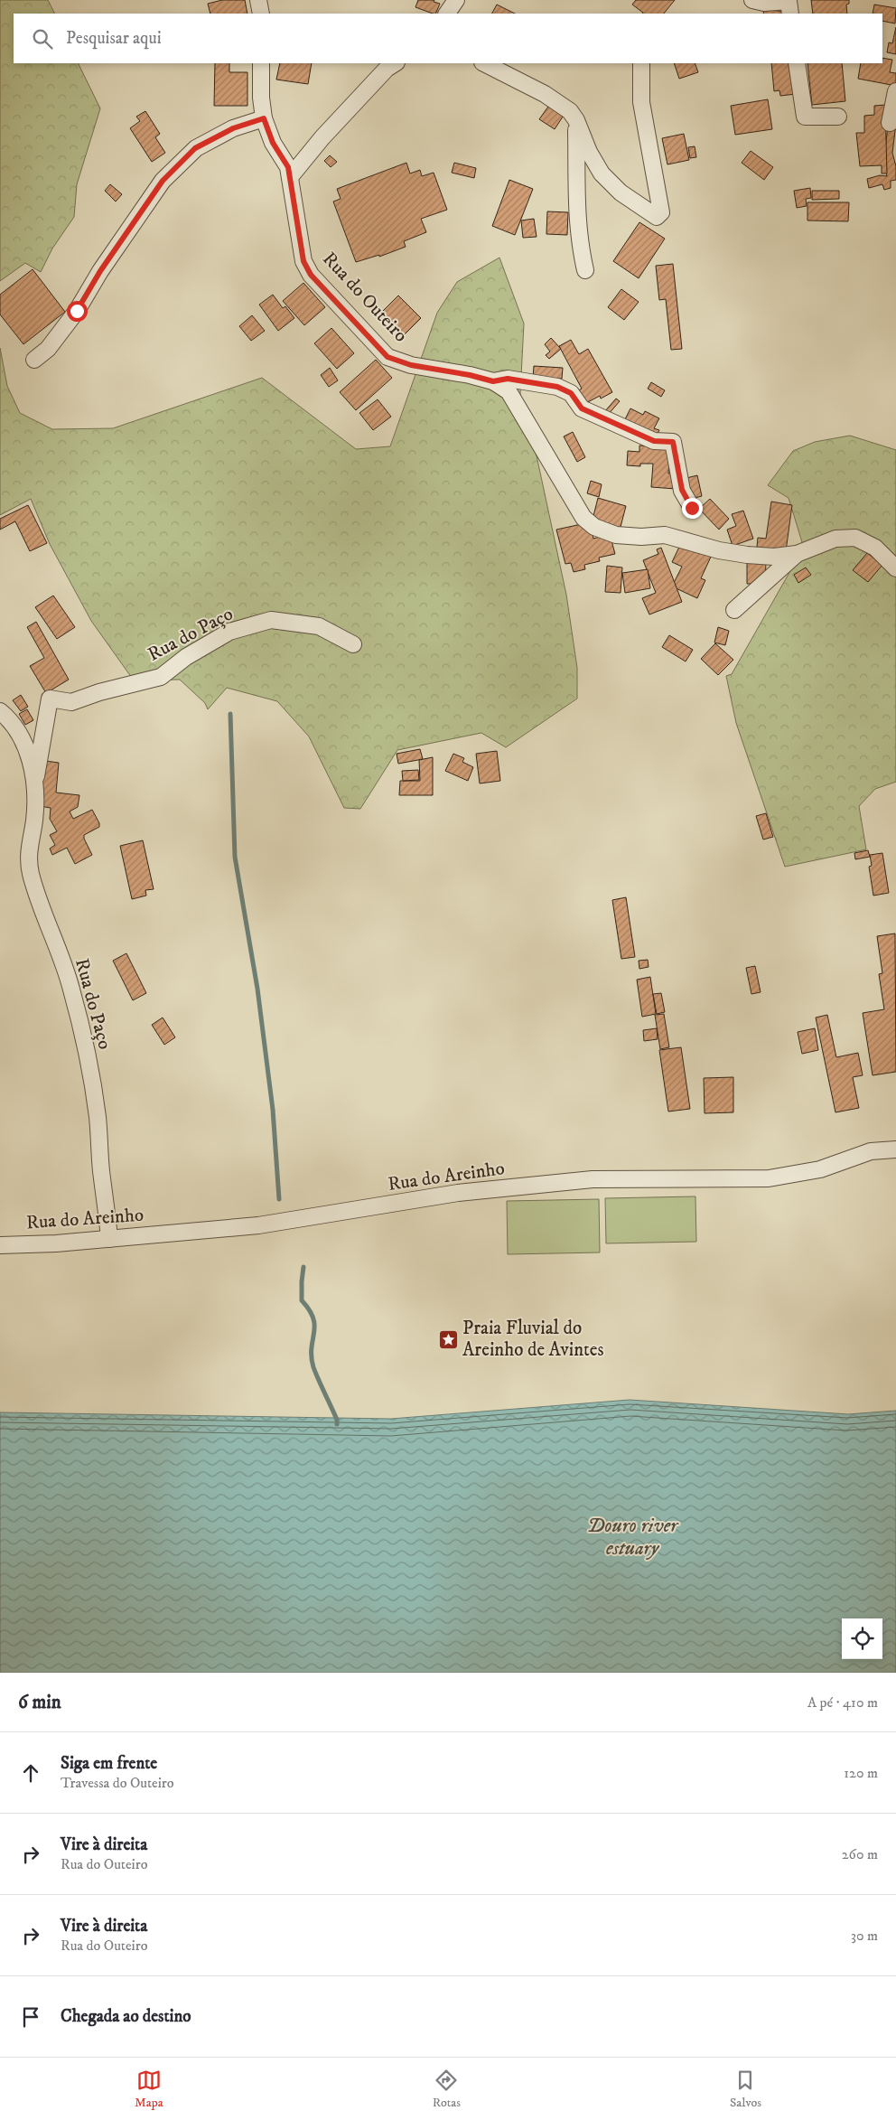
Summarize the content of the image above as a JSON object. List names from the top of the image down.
{
  "streets": {
    "street": ["Rua do Outeiro", "Rua do Paço", "Rua do Areinho"]
  },
  "crossings": [
    ["Rua do Paço", "Rua do Areinho"]
  ],
  "water": ["Douro river estuary"],
  "places": {
    "place": ["Praia Fluvial do Areinho de Avintes"]
  },
  "page": {
    "search": "Pesquisar aqui",
    "heading": ["6 min", "A pé · 410 m"],
    "list": [
      ["Siga em frente", "Travessa do Outeiro", "120 m"],
      ["Vire à direita", "Rua do Outeiro", "260 m"],
      ["Vire à direita", "Rua do Outeiro", "30 m"],
      "Chegada ao destino"
    ],
    "nav": ["Mapa", "Rotas", "Salvos"]
  }
}
